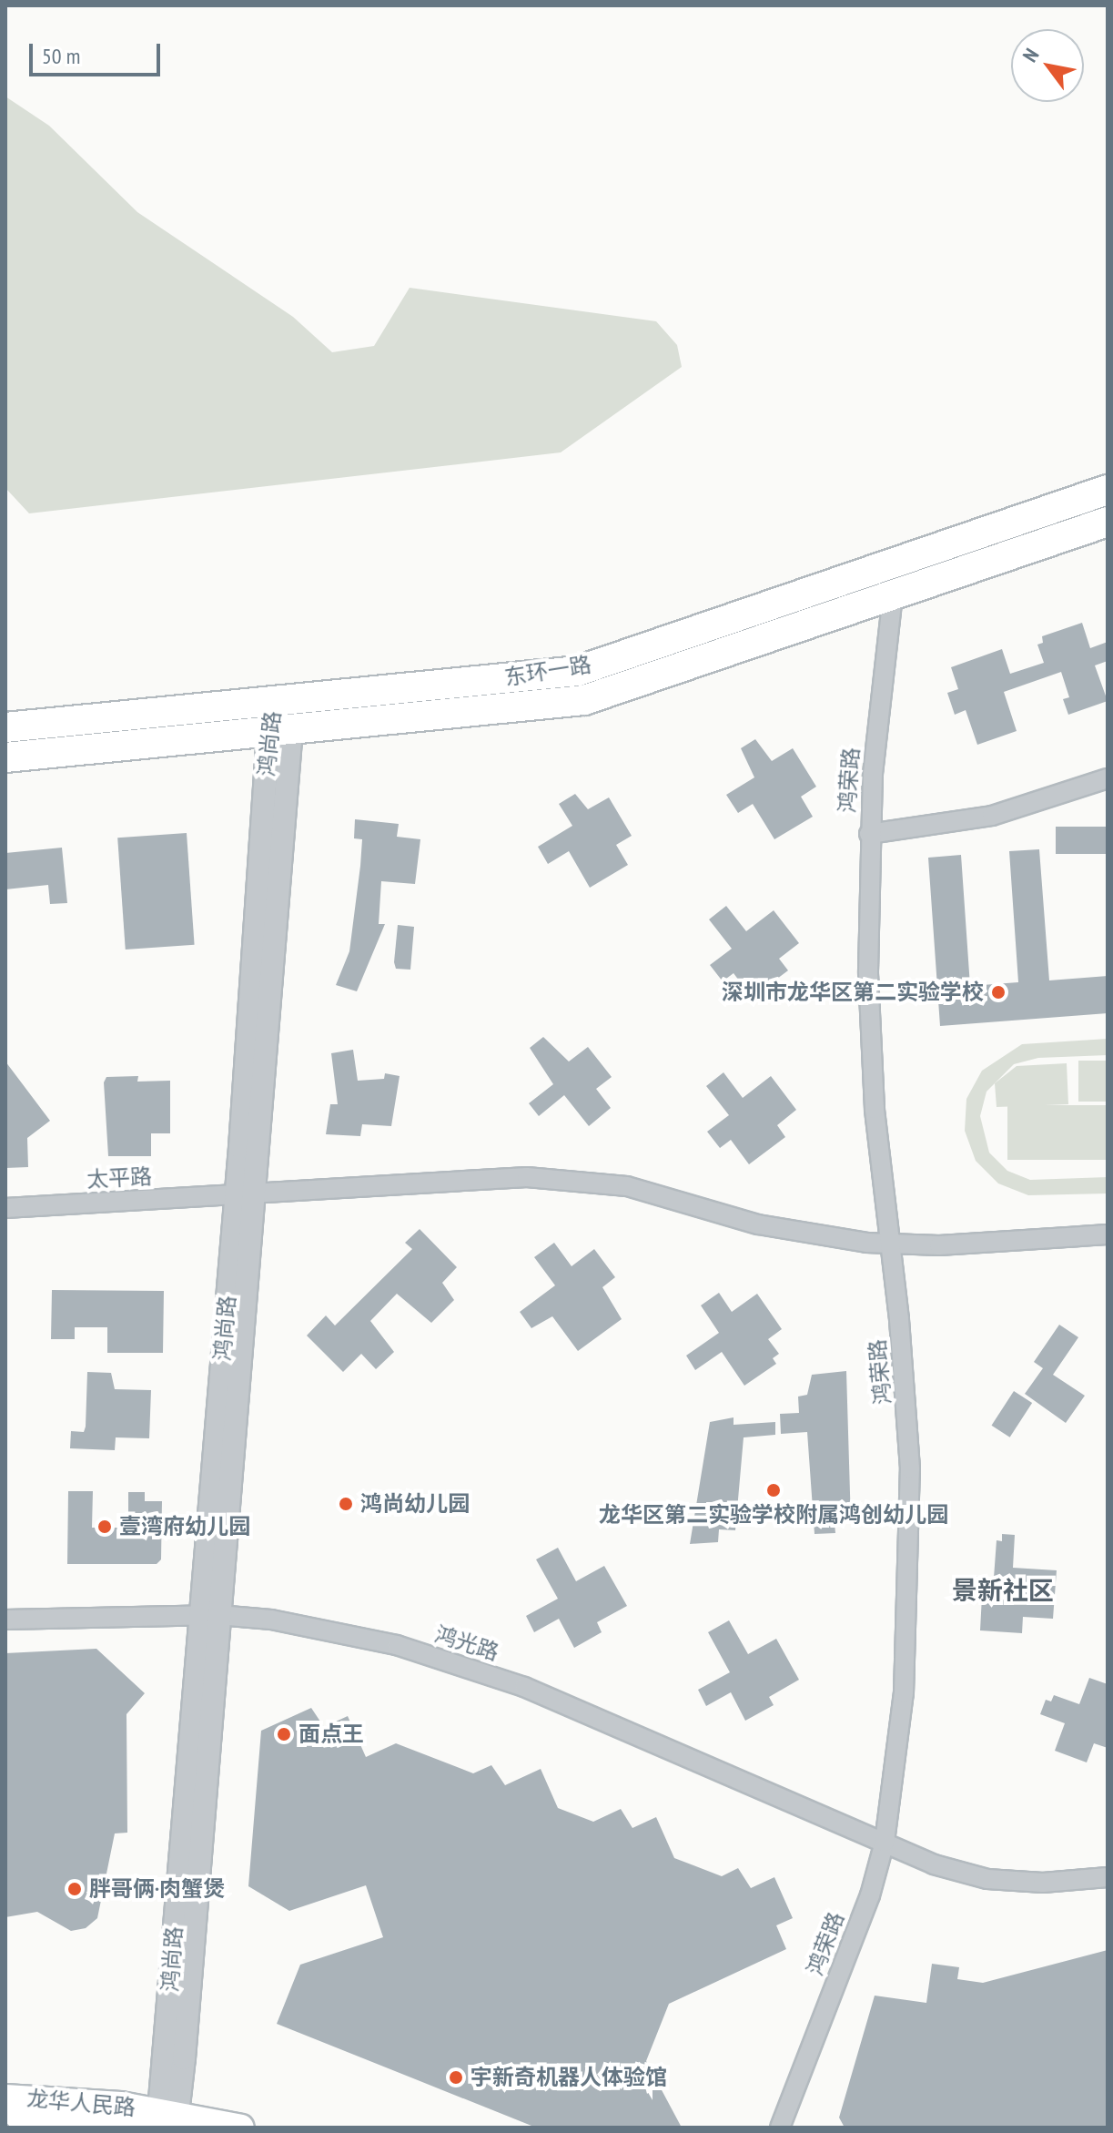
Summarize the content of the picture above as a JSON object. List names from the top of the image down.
{
  "streets": {
    "main road": ["东环一路", "龙华人民路"],
    "street": [
      "鸿尚路",
      "鸿荣路",
      "太平路",
      "鸿光路"
    ]
  },
  "crossings": [
    ["东环一路", "鸿尚路"],
    ["东环一路", "鸿荣路"],
    ["鸿尚路", "太平路"],
    ["鸿尚路", "鸿光路"],
    ["鸿尚路", "龙华人民路"],
    ["鸿荣路", "太平路"],
    ["鸿荣路", "鸿光路"]
  ],
  "districts": ["景新社区"],
  "places": [
    "深圳市龙华区第二实验学校",
    "龙华区第二实验学校附属鸿创幼儿园",
    "鸿尚幼儿园",
    "壹湾府幼儿园",
    "面点王",
    "胖哥俩·肉蟹煲",
    "宇新奇机器人体验馆"
  ],
  "scale_bar": "50 m",
  "north": "top left"
}
